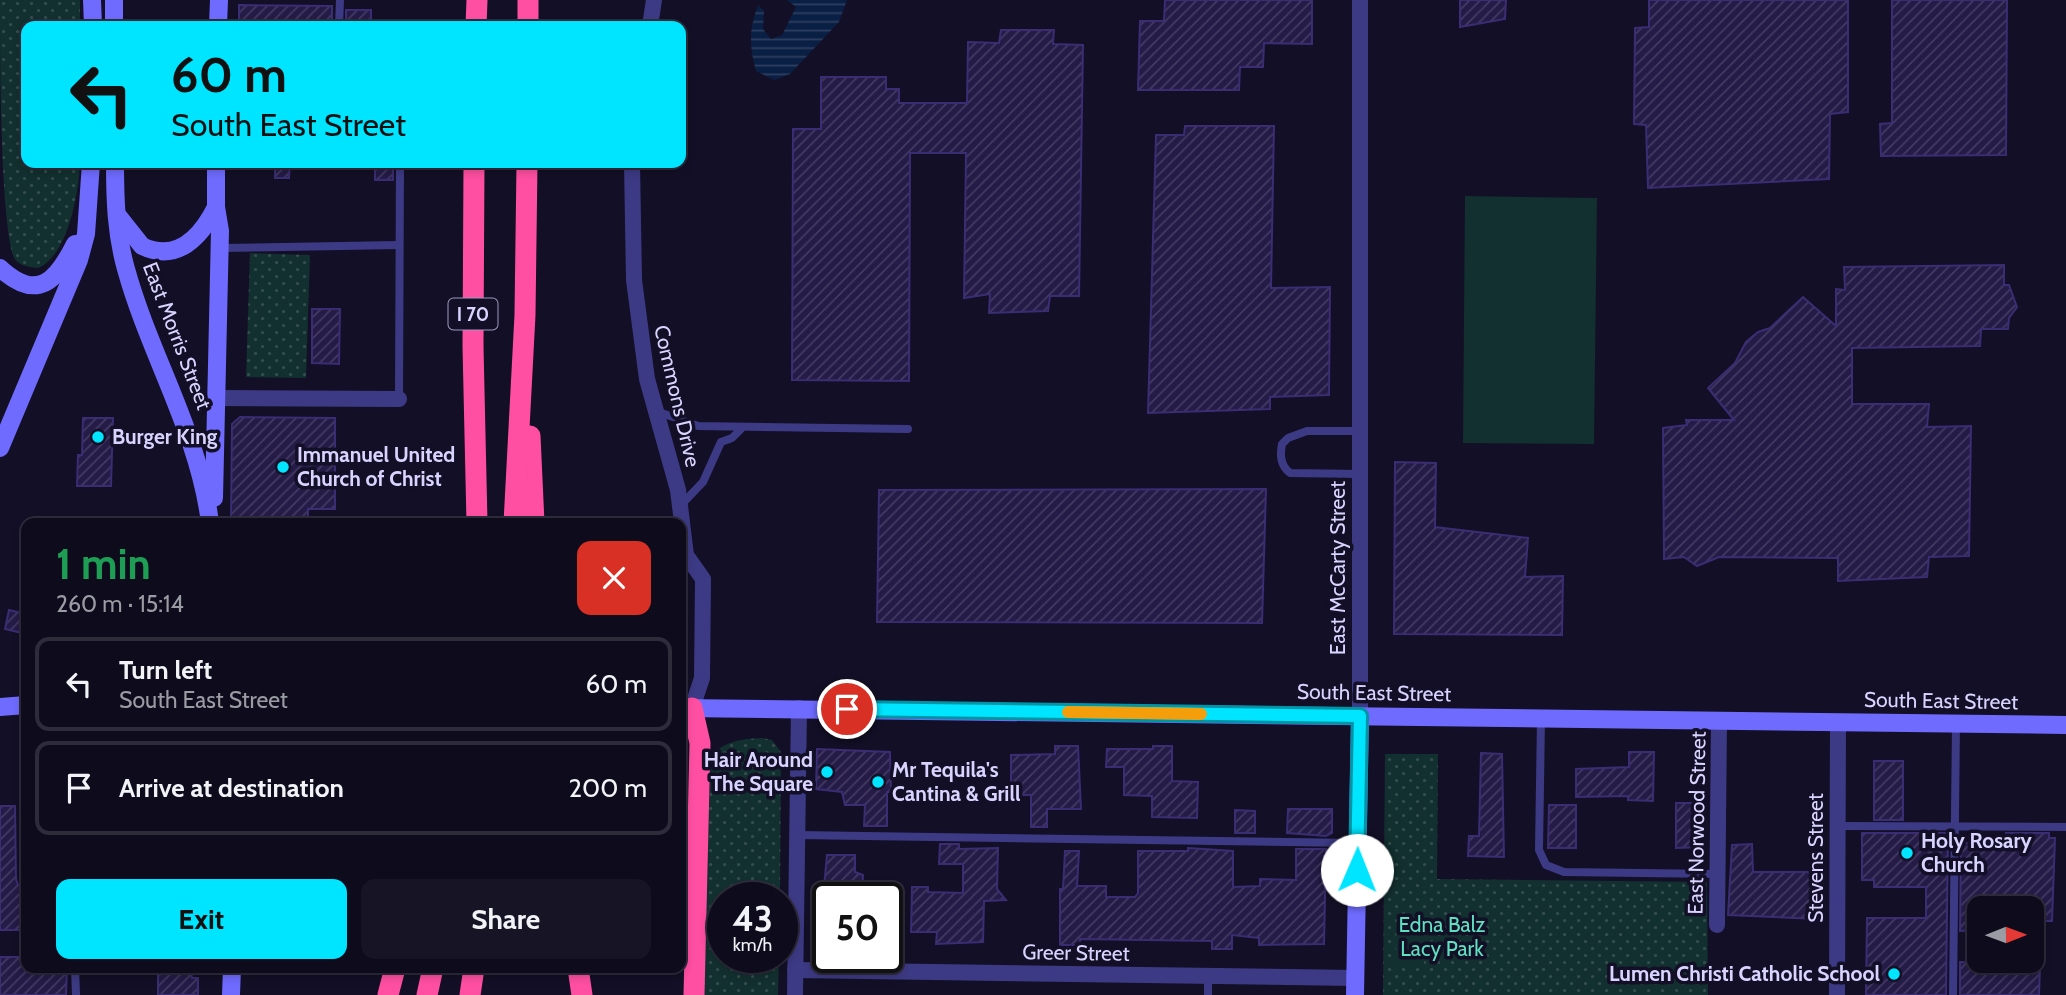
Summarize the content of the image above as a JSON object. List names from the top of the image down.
{
  "streets": {
    "highway": ["I 70"],
    "main road": ["East Morris Street", "East McCarty Street", "South East Street"],
    "street": [
      "Commons Drive",
      "East Norwood Street",
      "Stevens Street",
      "Greer Street"
    ]
  },
  "crossings": [
    ["East McCarty Street", "South East Street"],
    ["East McCarty Street", "Greer Street"],
    ["South East Street", "East Norwood Street"],
    ["South East Street", "Stevens Street"]
  ],
  "parks": ["Edna Balz Lacy Park"],
  "places": [
    "Burger King",
    "Immanuel United Church of Christ",
    "Hair Around The Square",
    "Mr Tequila's Cantina & Grill",
    "Holy Rosary Church",
    "Lumen Christi Catholic School"
  ],
  "north": "right",
  "page": {
    "turn": ["60 m", "South East Street"],
    "heading": ["1 min", "260 m · 15:14"],
    "list": [
      {
        "name": "Turn left",
        "note": "South East Street",
        "value": "60 m"
      },
      {
        "name": "Arrive at destination",
        "value": "200 m"
      }
    ],
    "buttons": ["Exit", "Share"],
    "speed": "43 km/h",
    "limit": "50"
  }
}
